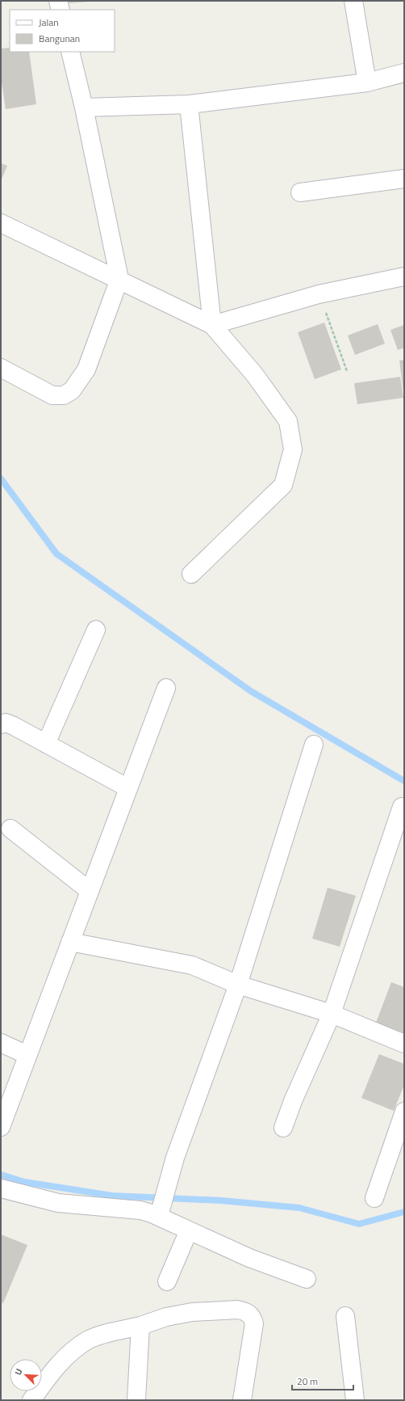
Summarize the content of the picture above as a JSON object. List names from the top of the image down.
{
  "legend": ["Jalan", "Bangunan"],
  "scale_bar": "20 m",
  "north": "top left"
}
